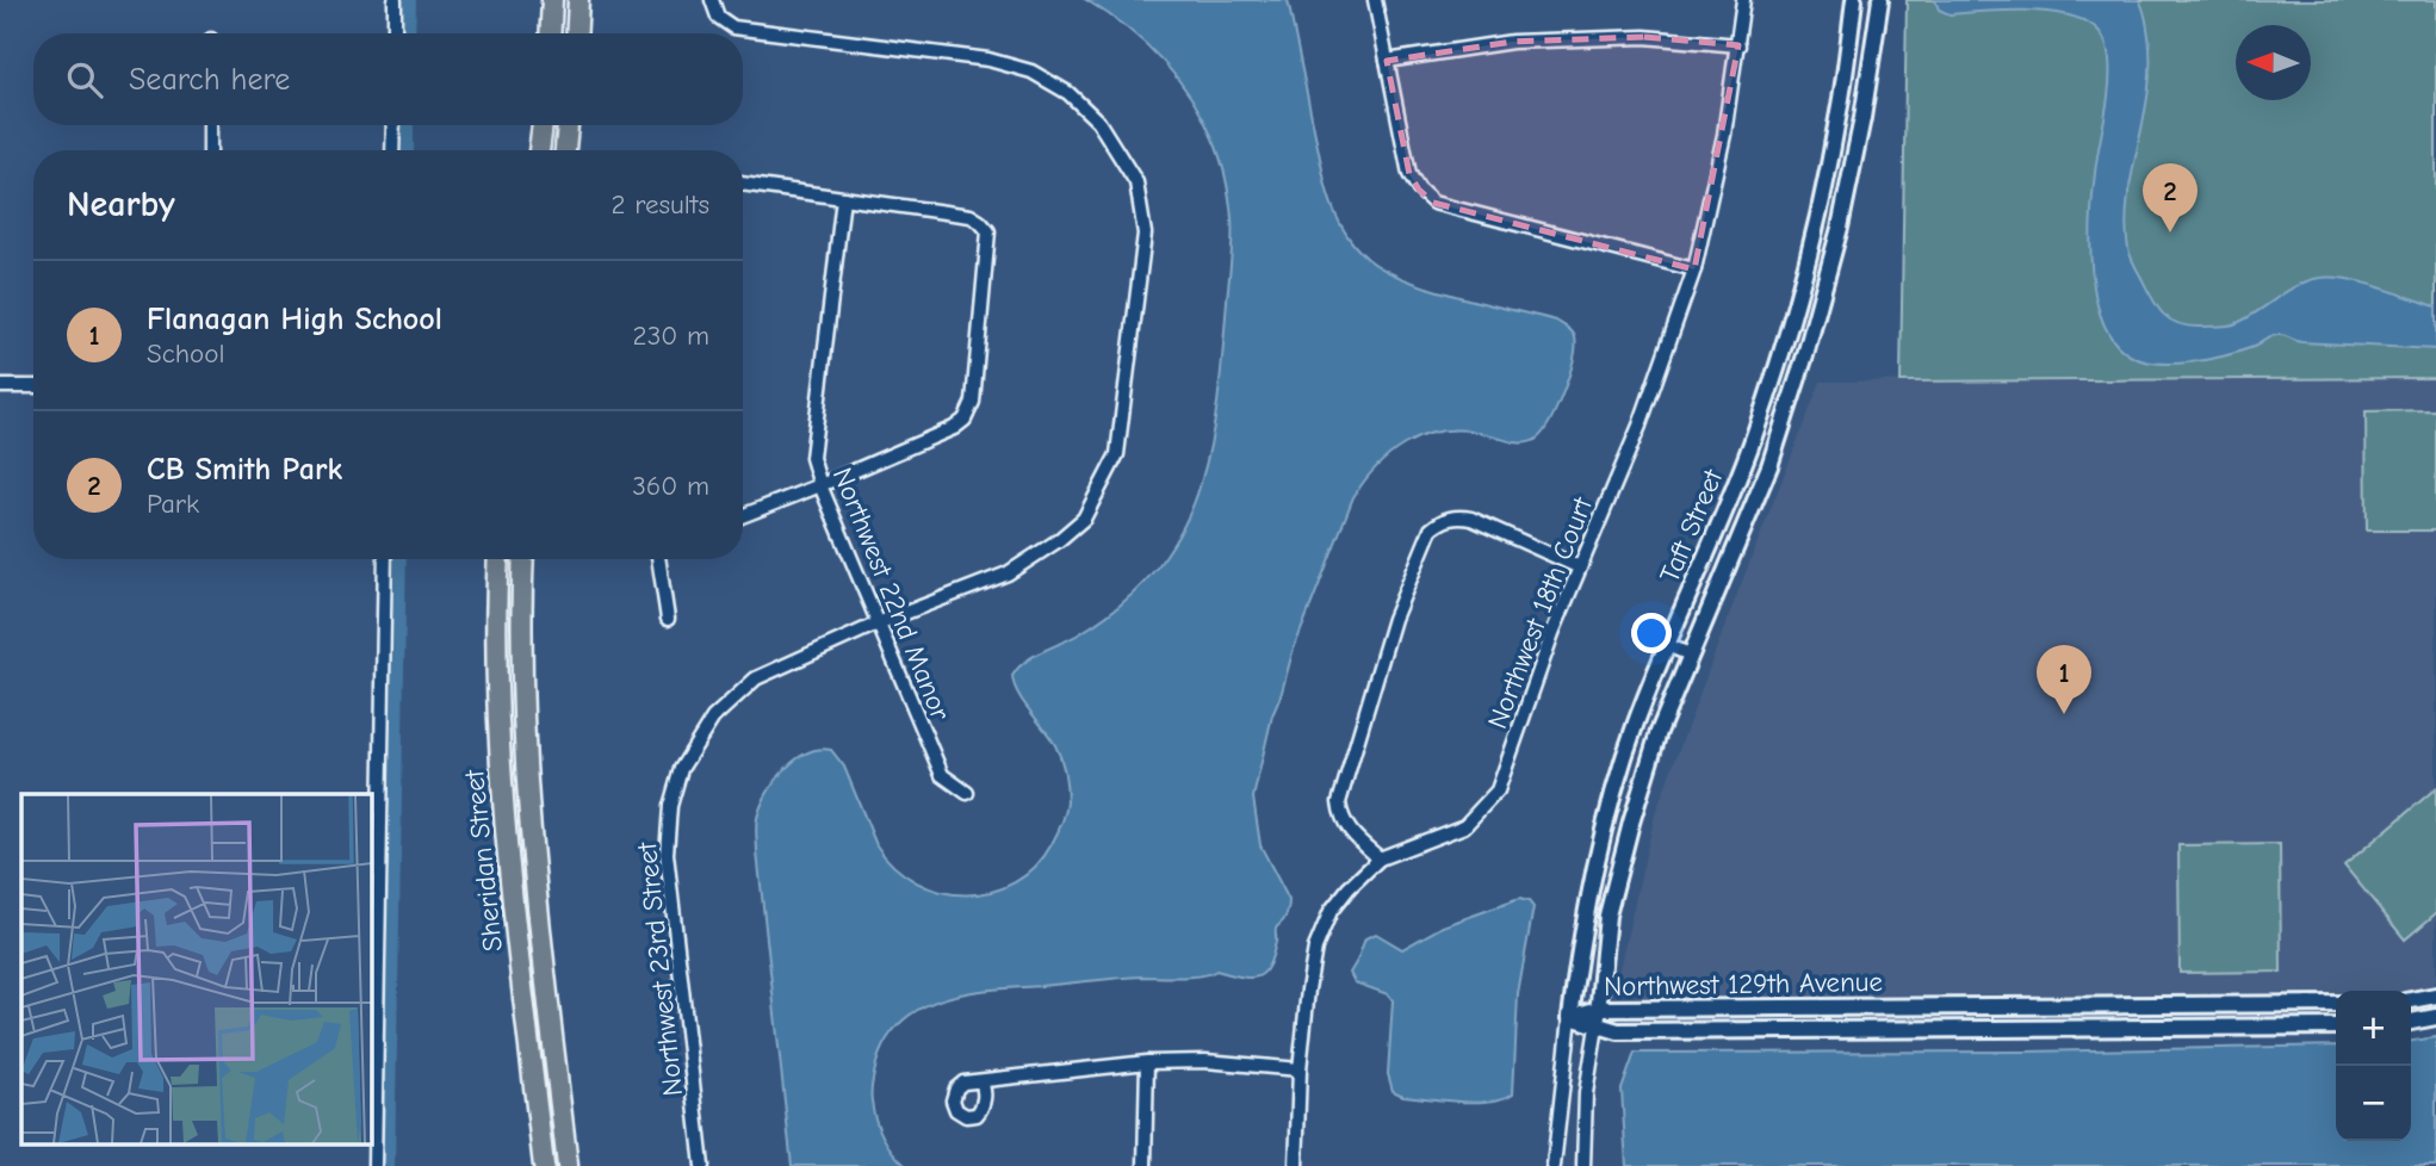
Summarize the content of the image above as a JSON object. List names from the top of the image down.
{
  "streets": {
    "main road": ["Sheridan Street"],
    "street": [
      "Taft Street",
      "Northwest 22nd Manor",
      "Northwest 18th Court",
      "Northwest 23rd Street",
      "Northwest 129th Avenue"
    ]
  },
  "crossings": [
    ["Taft Street", "Northwest 129th Avenue"],
    ["Northwest 22nd Manor", "Northwest 23rd Street"]
  ],
  "north": "left",
  "page": {
    "search": "Search here",
    "heading": ["Nearby", "2 results"],
    "pins": ["2", "1"],
    "list": [
      {
        "mark": "1",
        "name": "Flanagan High School",
        "note": "School",
        "value": "230 m"
      },
      {
        "mark": "2",
        "name": "CB Smith Park",
        "note": "Park",
        "value": "360 m"
      }
    ],
    "map_buttons": ["+", "−"]
  }
}
